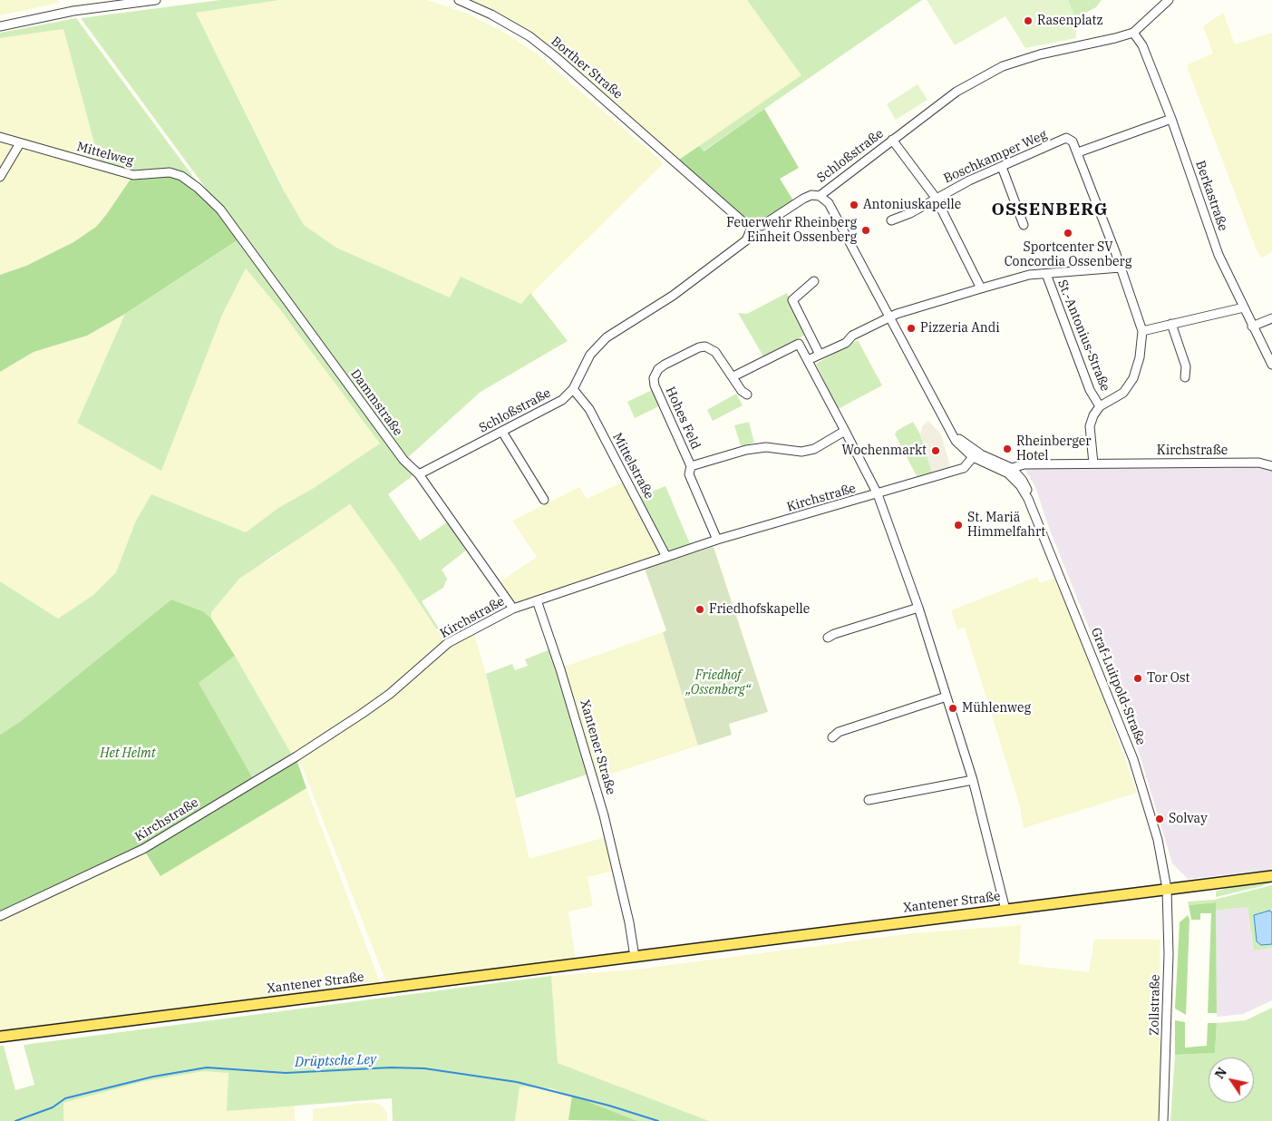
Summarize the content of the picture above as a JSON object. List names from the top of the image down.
{
  "streets": {
    "main road": ["Xantener Straße"],
    "street": [
      "Borther Straße",
      "Mittelweg",
      "Schloßstraße",
      "Boschkamper Weg",
      "Berkastraße",
      "St.-Antonius-Straße",
      "Dammstraße",
      "Hohes Feld",
      "Kirchstraße",
      "Mittelstraße",
      "Graf-Luitpold-Straße",
      "Zollstraße"
    ]
  },
  "crossings": [
    ["Borther Straße", "Schloßstraße"],
    ["Mittelweg", "Dammstraße"],
    ["Schloßstraße", "Berkastraße"],
    ["Schloßstraße", "Dammstraße"],
    ["Schloßstraße", "Mittelstraße"],
    ["Dammstraße", "Kirchstraße"],
    ["Hohes Feld", "Kirchstraße"],
    ["Kirchstraße", "Mittelstraße"],
    ["Kirchstraße", "Graf-Luitpold-Straße"],
    ["Kirchstraße", "Xantener Straße"],
    ["Graf-Luitpold-Straße", "Xantener Straße"],
    ["Graf-Luitpold-Straße", "Zollstraße"],
    ["Xantener Straße", "Zollstraße"]
  ],
  "districts": ["OSSENBERG"],
  "water": ["Drüptsche Ley"],
  "parks": ["Friedhof „Ossenberg“", "Het Helmt"],
  "places": [
    "Rasenplatz",
    "Antoniuskapelle",
    "Feuerwehr Rheinberg Einheit Ossenberg",
    "Sportcenter SV Concordia Ossenberg",
    "Pizzeria Andi",
    "Rheinberger Hotel",
    "Wochenmarkt",
    "St. Mariä Himmelfahrt",
    "Friedhofskapelle",
    "Tor Ost",
    "Mühlenweg",
    "Solvay"
  ],
  "north": "top left"
}
